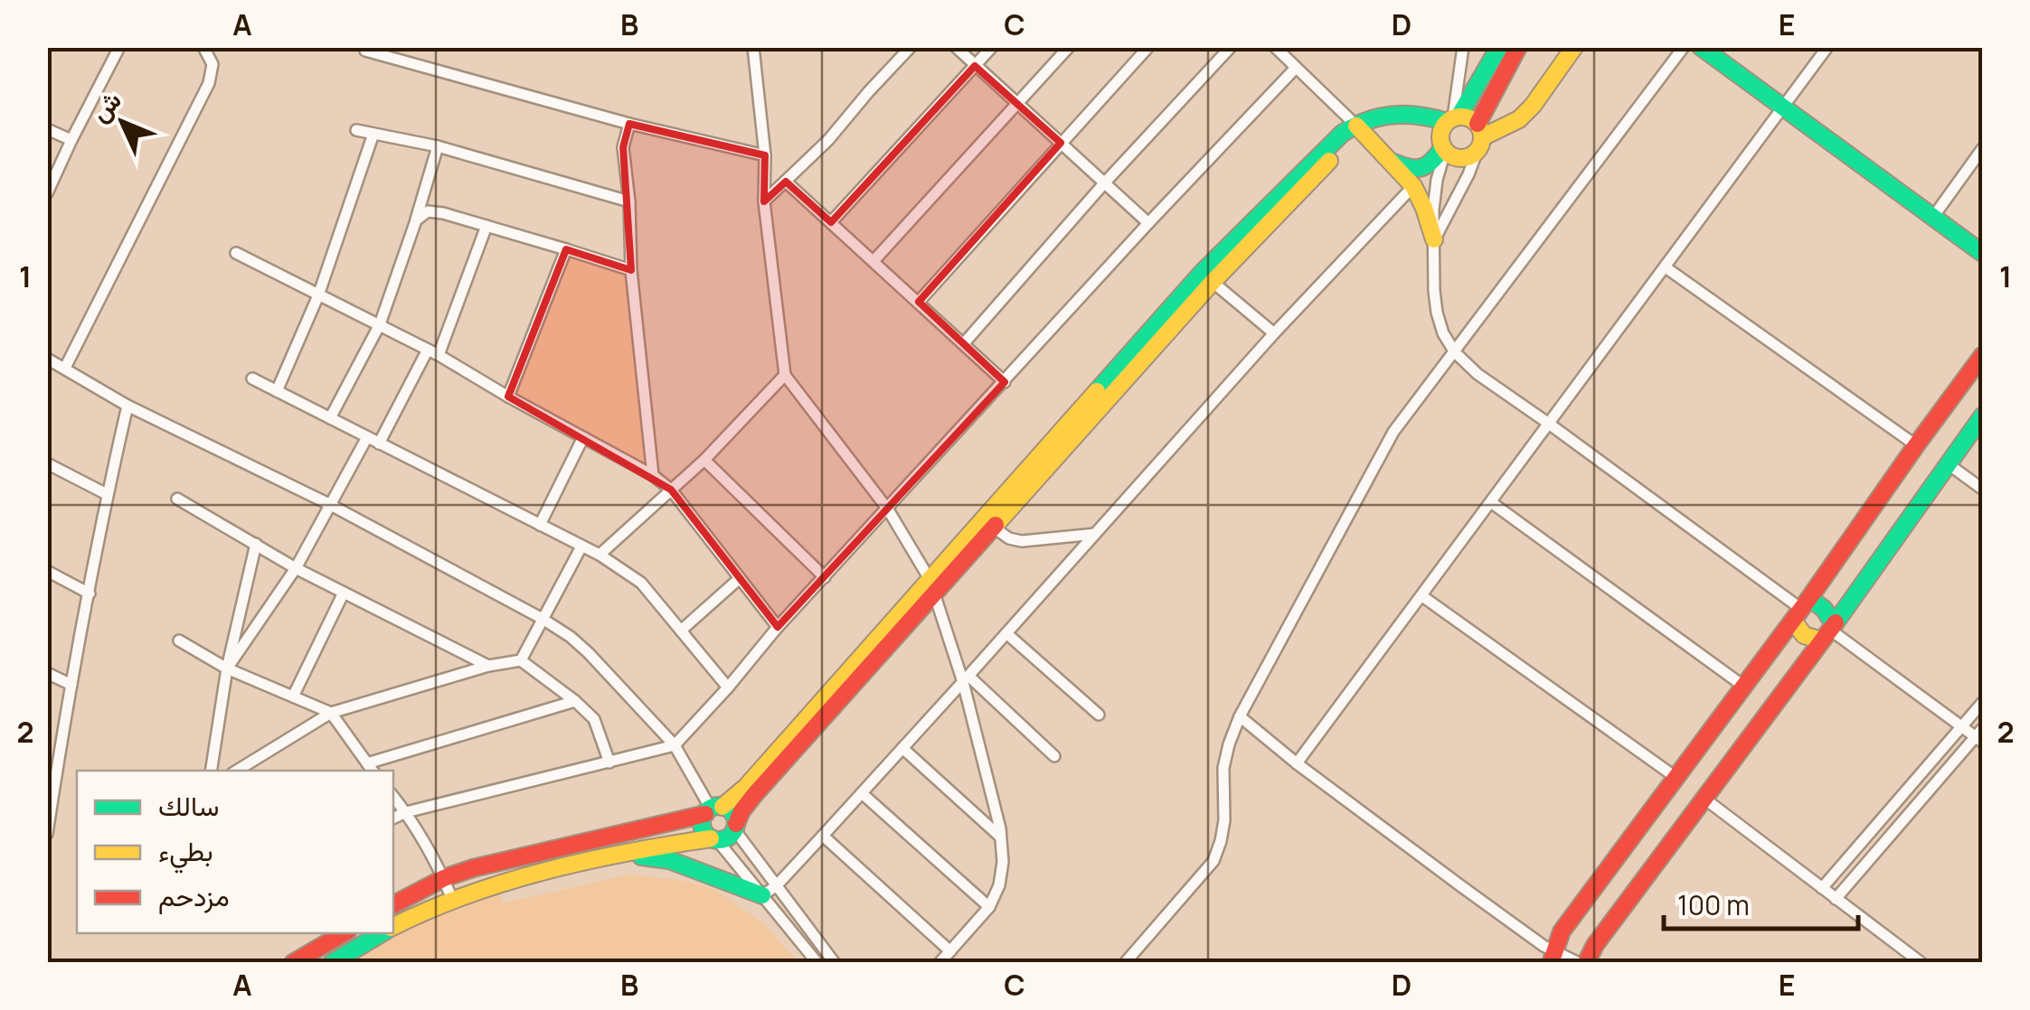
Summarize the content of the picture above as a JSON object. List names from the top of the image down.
{
  "legend": ["سالك", "بطيء", "مزدحم"],
  "scale_bar": "100 m",
  "north": "top left",
  "grid": {
    "columns": [
      "A",
      "B",
      "C",
      "D",
      "E"
    ],
    "rows": ["1", "2"]
  }
}
